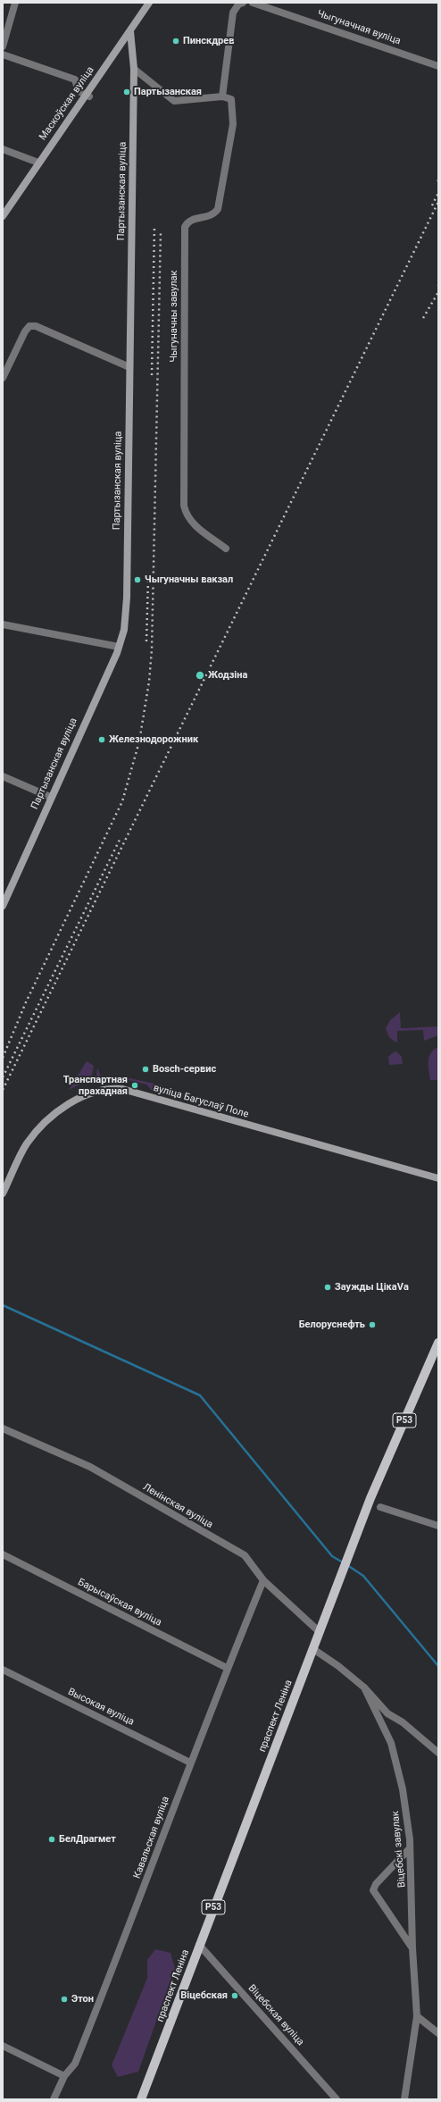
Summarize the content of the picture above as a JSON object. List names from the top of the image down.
{
  "streets": {
    "main road": ["Р53", "праспект Леніна"],
    "street": [
      "Чыгуначная вуліца",
      "Маскоўская вуліца",
      "Партызанская вуліца",
      "Чыгуначны завулак",
      "вуліца Багуслаў Поле",
      "Ленінская вуліца",
      "Барысаўская вуліца",
      "Высокая вуліца",
      "Кавальская вуліца",
      "Віцебскі завулак",
      "Віцебская вуліца"
    ]
  },
  "crossings": [
    ["Маскоўская вуліца", "Партызанская вуліца"],
    ["Ленінская вуліца", "праспект Леніна"],
    ["Ленінская вуліца", "Кавальская вуліца"],
    ["Барысаўская вуліца", "Кавальская вуліца"],
    ["Высокая вуліца", "Кавальская вуліца"],
    ["праспект Леніна", "Віцебская вуліца"]
  ],
  "places": [
    "Пинскдрев",
    "Партызанская",
    "Чыгуначны вакзал",
    "Жодзіна",
    "Железнодорожник",
    "Bosch-сервис",
    "Транспартная прахадная",
    "Заужды ЦікаVа",
    "Белоруснефть",
    "БелДрагмет",
    "Віцебская",
    "Этон"
  ]
}
